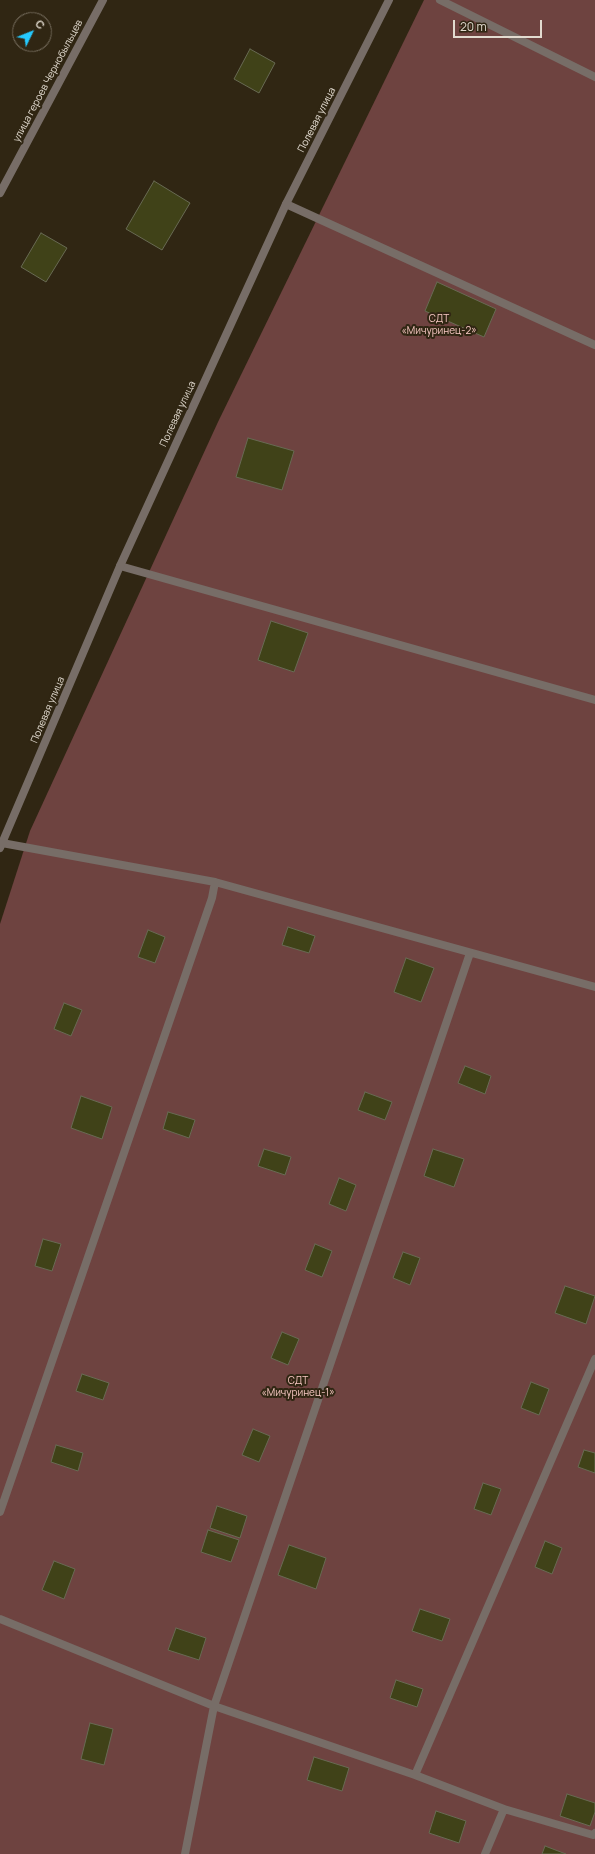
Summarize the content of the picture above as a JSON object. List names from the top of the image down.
{
  "streets": {
    "street": ["улица героев Чернобыльцев", "Полевая улица"]
  },
  "parks": ["СДТ «Мичуринец-2»", "СДТ «Мичуринец-1»"],
  "scale_bar": "20 m",
  "north": "top right"
}
